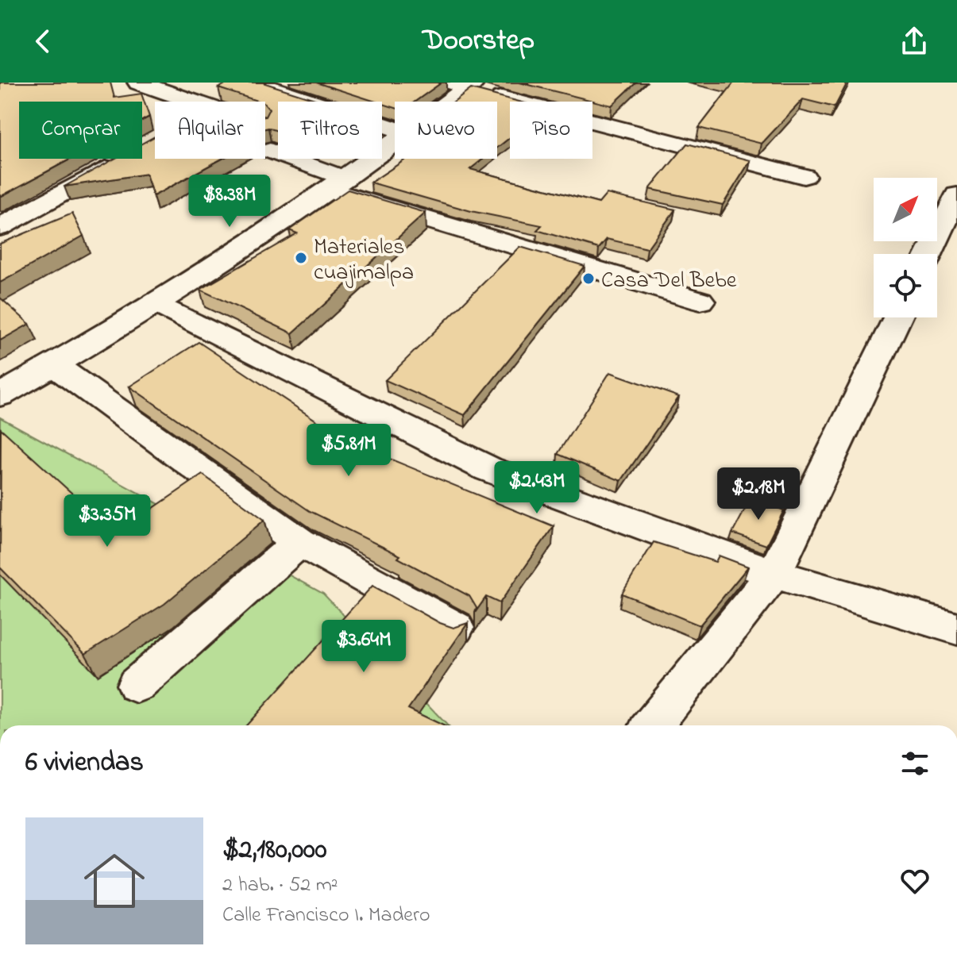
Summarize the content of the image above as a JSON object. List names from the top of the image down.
{
  "places": ["Materiales cuajimalpa", "Casa Del Bebe"],
  "north": "top right",
  "page": {
    "header": "Doorstep",
    "chip": [
      "Comprar",
      "Alquilar",
      "Filtros",
      "Nuevo",
      "Piso"
    ],
    "price": [
      "$8.38M",
      "$5.81M",
      "$2.43M",
      "$2.18M",
      "$3.35M",
      "$3.64M"
    ],
    "heading": "6 viviendas",
    "list": [
      {
        "name": "$2,180,000",
        "note": "2 hab. · 52 m² · Calle Francisco I. Madero"
      }
    ]
  }
}
